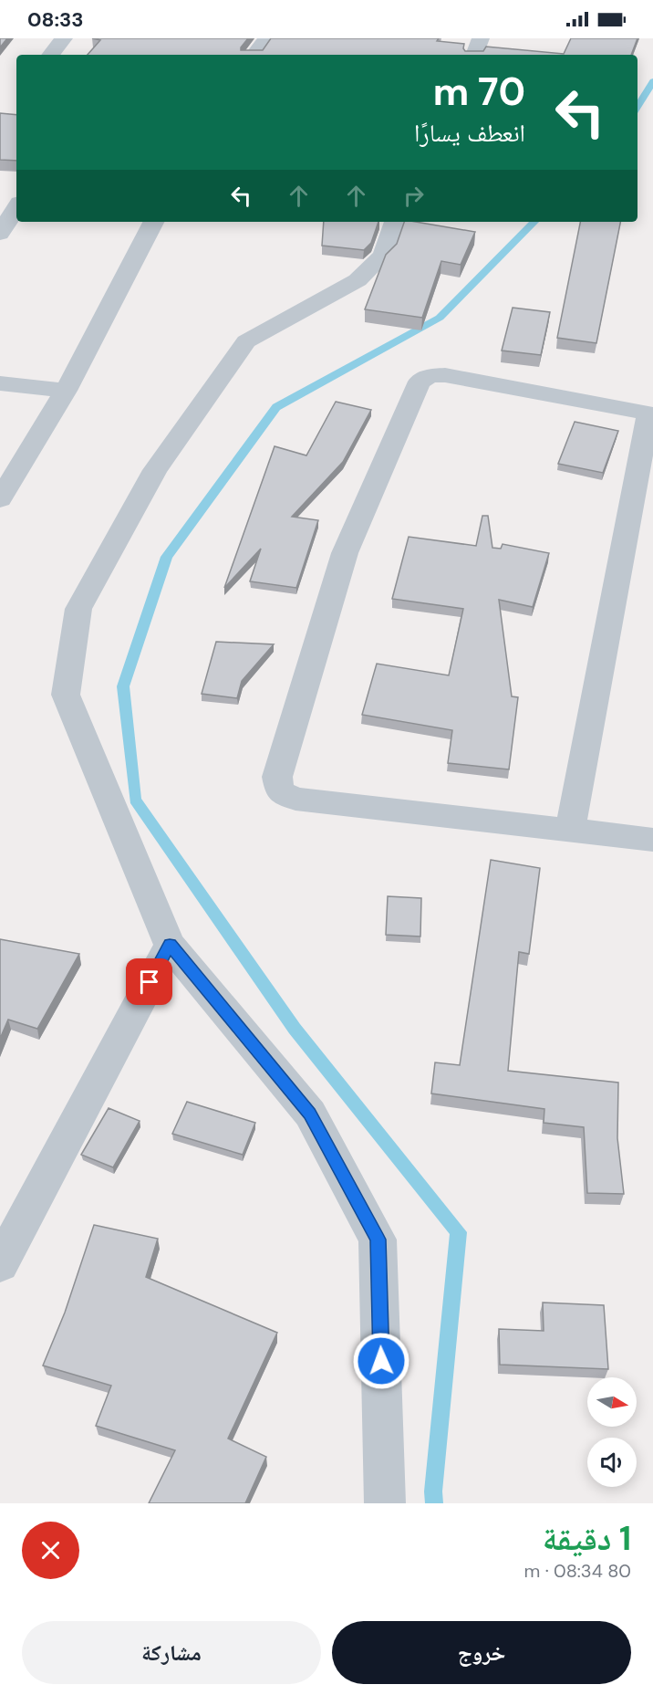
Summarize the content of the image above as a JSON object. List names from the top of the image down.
{
  "north": "right",
  "page": {
    "status": "08:33",
    "turn": ["70 m", "انعطف يسارًا"],
    "heading": ["1 دقيقة", "80 m · 08:34"],
    "buttons": ["خروج", "مشاركة"]
  }
}
